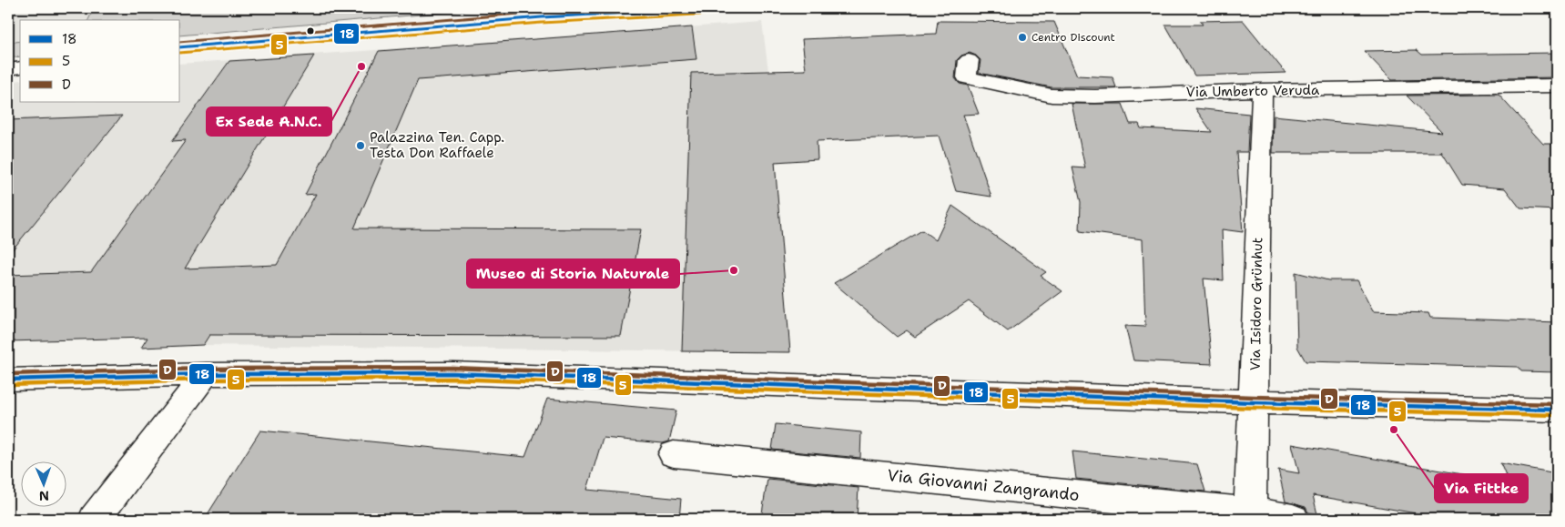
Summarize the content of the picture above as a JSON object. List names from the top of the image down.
{
  "streets": {
    "street": ["Via Umberto Veruda", "Via Isidoro Grünhut", "Via Giovanni Zangrando"]
  },
  "crossings": [
    ["Via Umberto Veruda", "Via Isidoro Grünhut"],
    ["Via Isidoro Grünhut", "Via Giovanni Zangrando"]
  ],
  "places": [
    "Centro Discount",
    "Ex Sede A.N.C.",
    "Palazzina Ten. Capp. Testa Don Raffaele",
    "Museo di Storia Naturale",
    "Via Fittke"
  ],
  "lines": ["transit line 18", "transit line D", "transit line 5"],
  "legend": ["18", "5", "D"],
  "north": "bottom"
}
